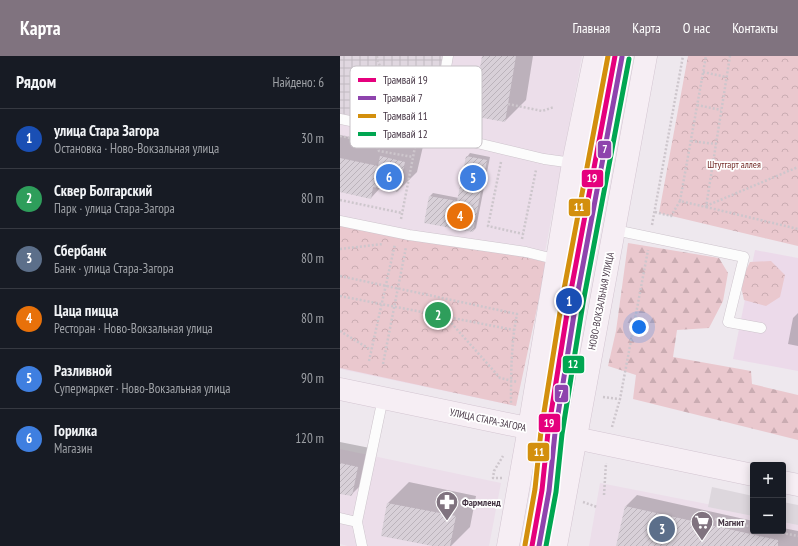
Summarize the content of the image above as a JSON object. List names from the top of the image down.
{
  "streets": {
    "main road": ["НОВО-ВОКЗАЛЬНАЯ УЛИЦА", "УЛИЦА СТАРА-ЗАГОРА"]
  },
  "crossings": [
    ["НОВО-ВОКЗАЛЬНАЯ УЛИЦА", "УЛИЦА СТАРА-ЗАГОРА"]
  ],
  "parks": ["Штутгарт аллея"],
  "places": {
    "pharmacy": ["Фармленд"],
    "supermarket": ["Магнит"]
  },
  "lines": [
    "tram line 19",
    "tram line 11",
    "tram line 7",
    "tram line 12"
  ],
  "legend": [
    "Трамвай 19",
    "Трамвай 7",
    "Трамвай 11",
    "Трамвай 12"
  ],
  "page": {
    "header": "Карта",
    "nav": [
      "Главная",
      "Карта",
      "О нас",
      "Контакты"
    ],
    "heading": ["Рядом", "Найдено: 6"],
    "list": [
      {
        "mark": "1",
        "name": "улица Стара Загора",
        "note": "Остановка · Ново-Вокзальная улица",
        "value": "30 m"
      },
      {
        "mark": "2",
        "name": "Сквер Болгарский",
        "note": "Парк · улица Стара-Загора",
        "value": "80 m"
      },
      {
        "mark": "3",
        "name": "Сбербанк",
        "note": "Банк · улица Стара-Загора",
        "value": "80 m"
      },
      {
        "mark": "4",
        "name": "Цаца пицца",
        "note": "Ресторан · Ново-Вокзальная улица",
        "value": "80 m"
      },
      {
        "mark": "5",
        "name": "Разливной",
        "note": "Супермаркет · Ново-Вокзальная улица",
        "value": "90 m"
      },
      {
        "mark": "6",
        "name": "Горилка",
        "note": "Магазин",
        "value": "120 m"
      }
    ],
    "pins": [
      "6",
      "5",
      "4",
      "1",
      "2",
      "3"
    ],
    "map_buttons": ["+", "−"]
  }
}
